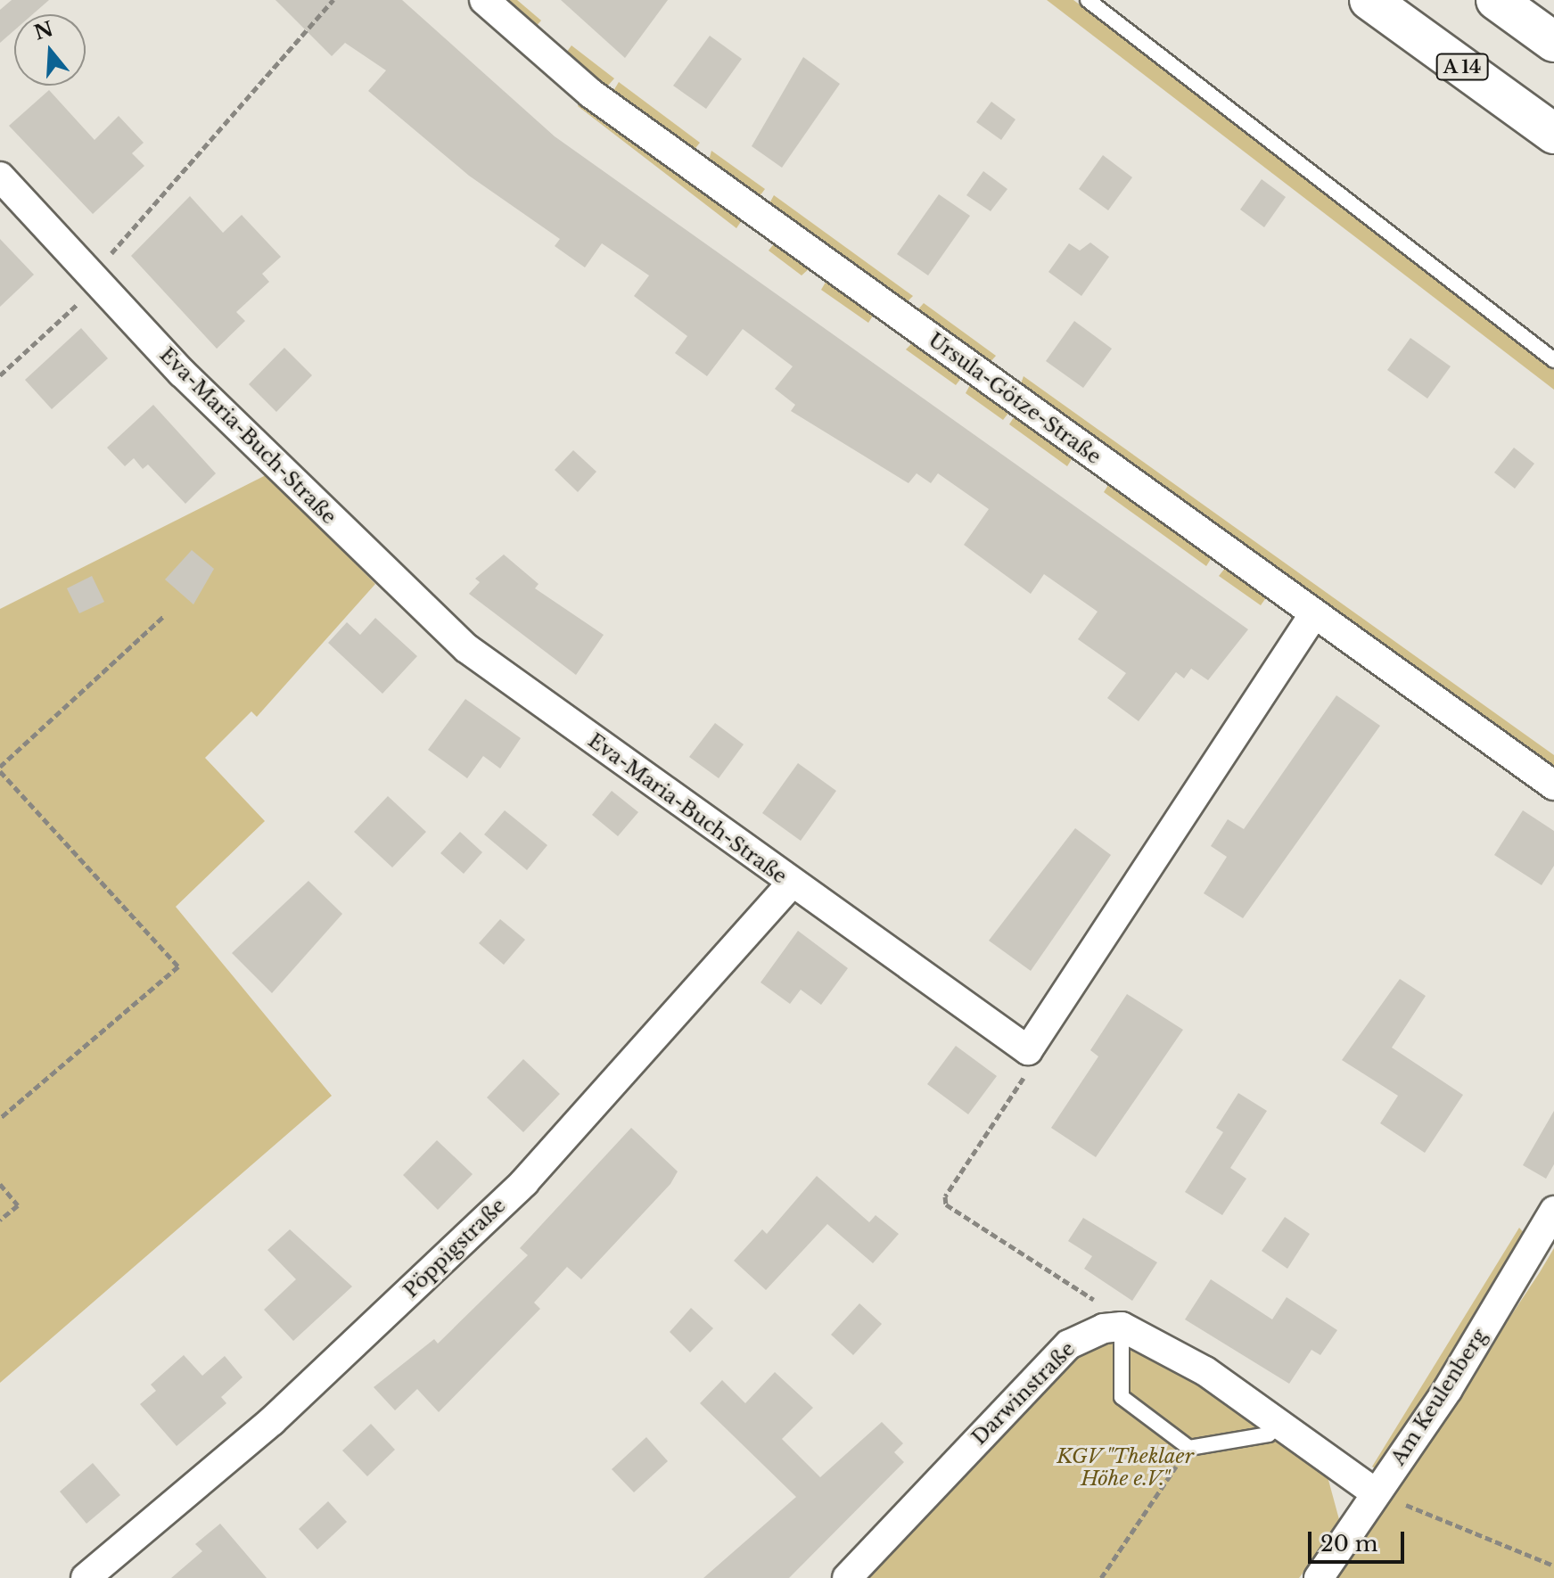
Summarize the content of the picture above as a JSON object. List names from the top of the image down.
{
  "streets": {
    "highway": ["A 14"],
    "street": [
      "Ursula-Götze-Straße",
      "Eva-Maria-Buch-Straße",
      "Pöppigstraße",
      "Darwinstraße",
      "Am Keulenberg"
    ]
  },
  "crossings": [
    ["Eva-Maria-Buch-Straße", "Pöppigstraße"]
  ],
  "parks": ["KGV \"Theklaer Höhe e.V.\""],
  "scale_bar": "20 m",
  "north": "top"
}
